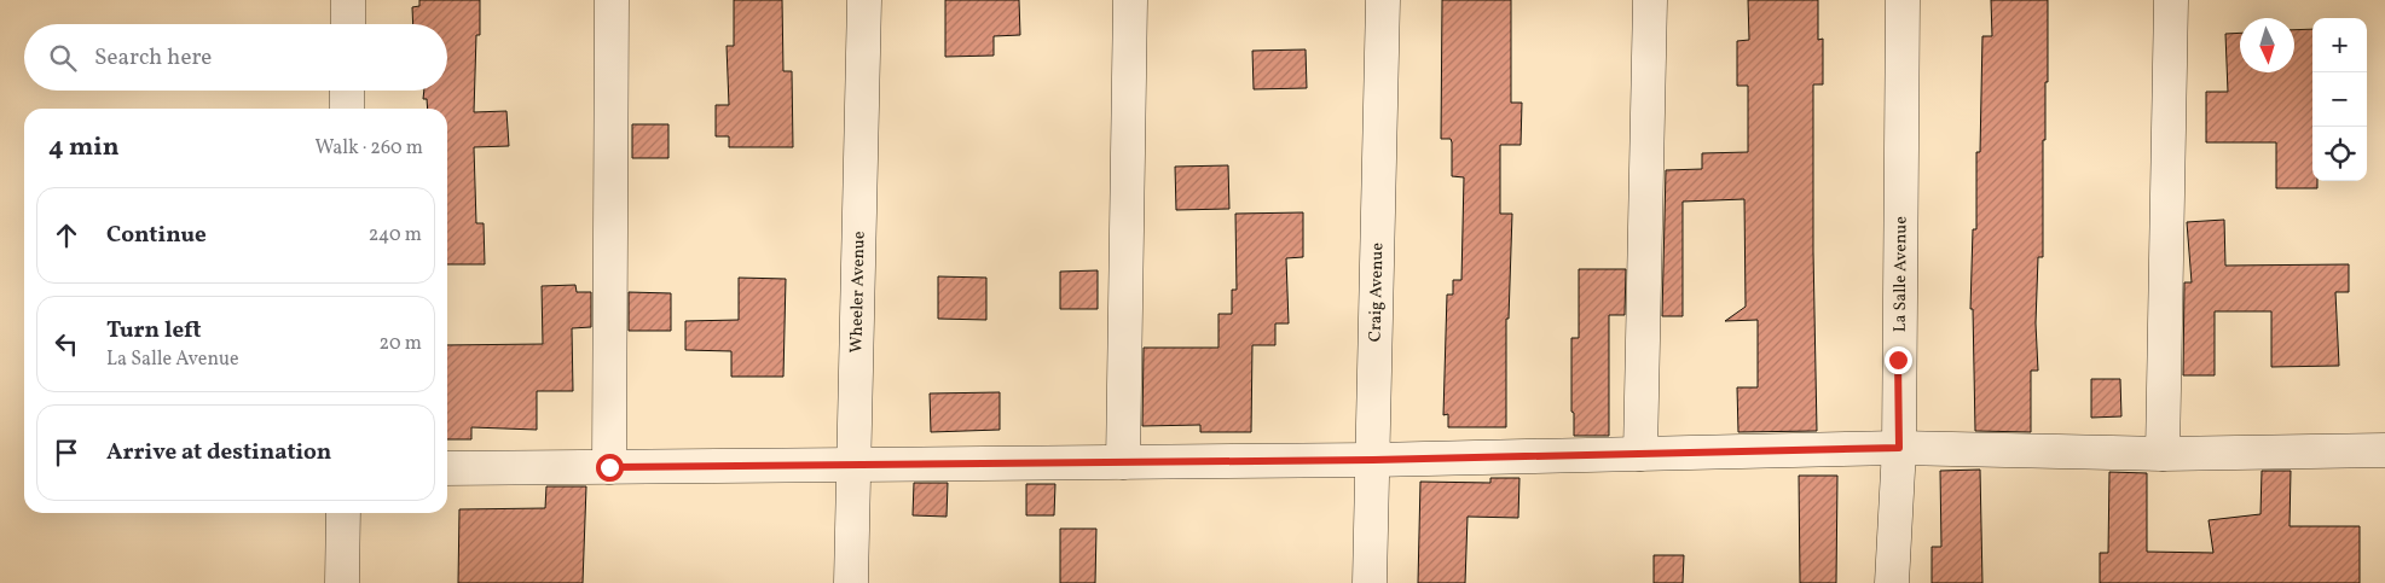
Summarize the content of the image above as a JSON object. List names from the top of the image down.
{
  "streets": {
    "street": ["La Salle Avenue", "Craig Avenue", "Wheeler Avenue"]
  },
  "north": "bottom",
  "page": {
    "map_buttons": ["+", "−"],
    "search": "Search here",
    "heading": ["4 min", "Walk · 260 m"],
    "list": [
      ["Continue", "240 m"],
      ["Turn left", "La Salle Avenue", "20 m"],
      "Arrive at destination"
    ]
  }
}
